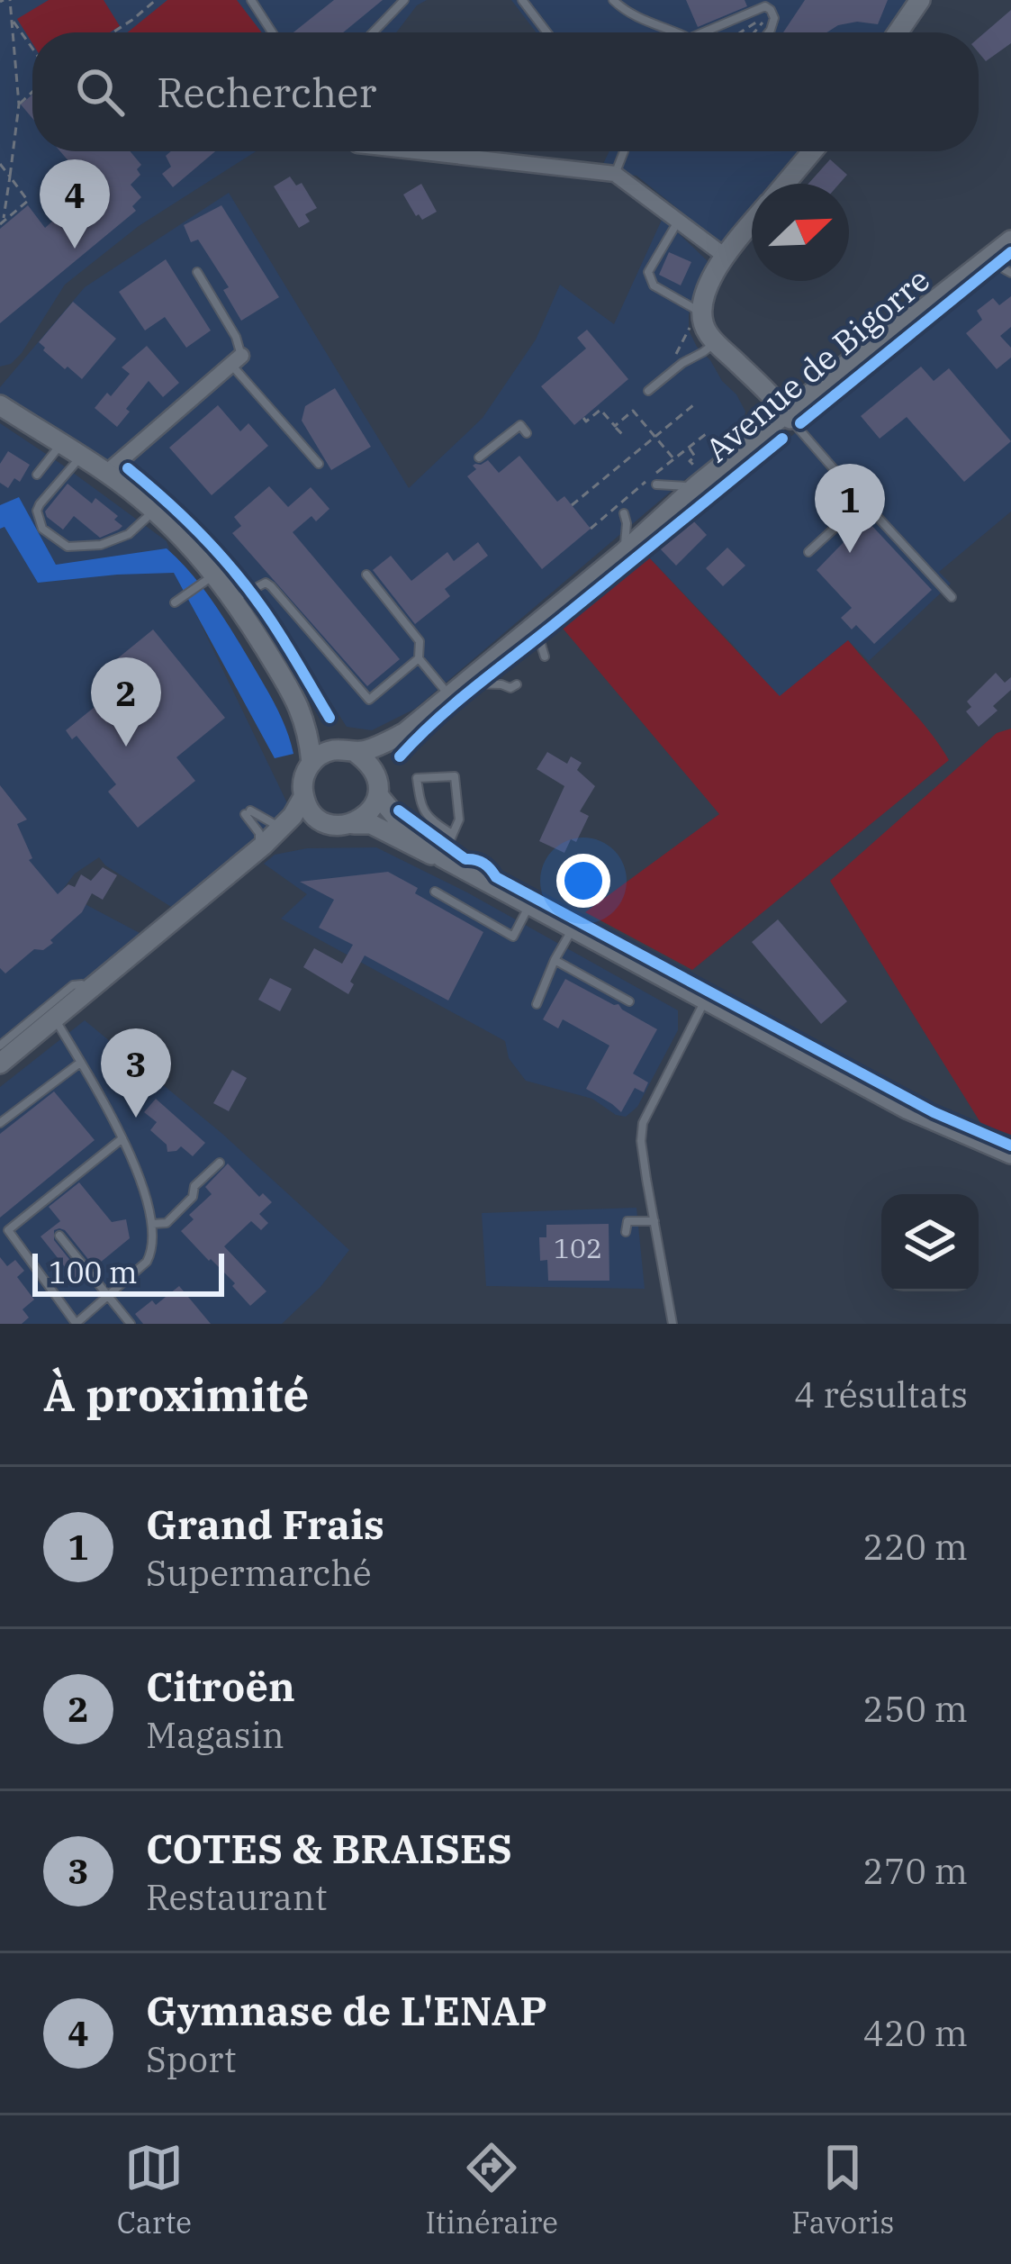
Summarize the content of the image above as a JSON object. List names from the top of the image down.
{
  "streets": {
    "main road": ["Avenue de Bigorre"]
  },
  "house_numbers": ["102"],
  "scale_bar": "100 m",
  "north": "top right",
  "page": {
    "search": "Rechercher",
    "pins": [
      "4",
      "1",
      "2",
      "3"
    ],
    "scale": "100 m",
    "heading": ["À proximité", "4 résultats"],
    "list": [
      {
        "mark": "1",
        "name": "Grand Frais",
        "note": "Supermarché",
        "value": "220 m"
      },
      {
        "mark": "2",
        "name": "Citroën",
        "note": "Magasin",
        "value": "250 m"
      },
      {
        "mark": "3",
        "name": "COTES & BRAISES",
        "note": "Restaurant",
        "value": "270 m"
      },
      {
        "mark": "4",
        "name": "Gymnase de L'ENAP",
        "note": "Sport",
        "value": "420 m"
      }
    ],
    "nav": ["Carte", "Itinéraire", "Favoris"]
  }
}
